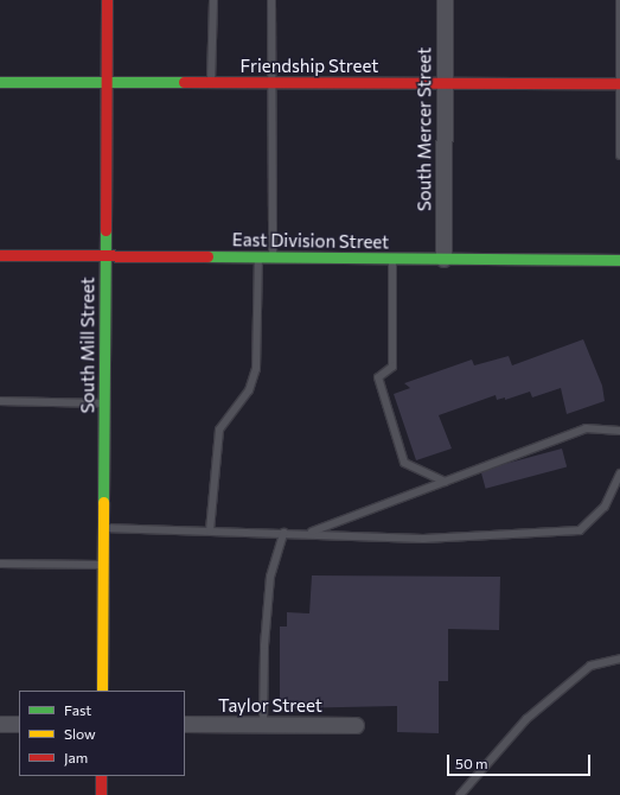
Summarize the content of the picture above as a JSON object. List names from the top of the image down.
{
  "streets": {
    "street": [
      "Friendship Street",
      "South Mercer Street",
      "East Division Street",
      "South Mill Street",
      "Taylor Street"
    ]
  },
  "crossings": [
    ["Friendship Street", "South Mercer Street"],
    ["Friendship Street", "South Mill Street"],
    ["South Mercer Street", "East Division Street"],
    ["East Division Street", "South Mill Street"]
  ],
  "legend": ["Fast", "Slow", "Jam"],
  "scale_bar": "50 m"
}
